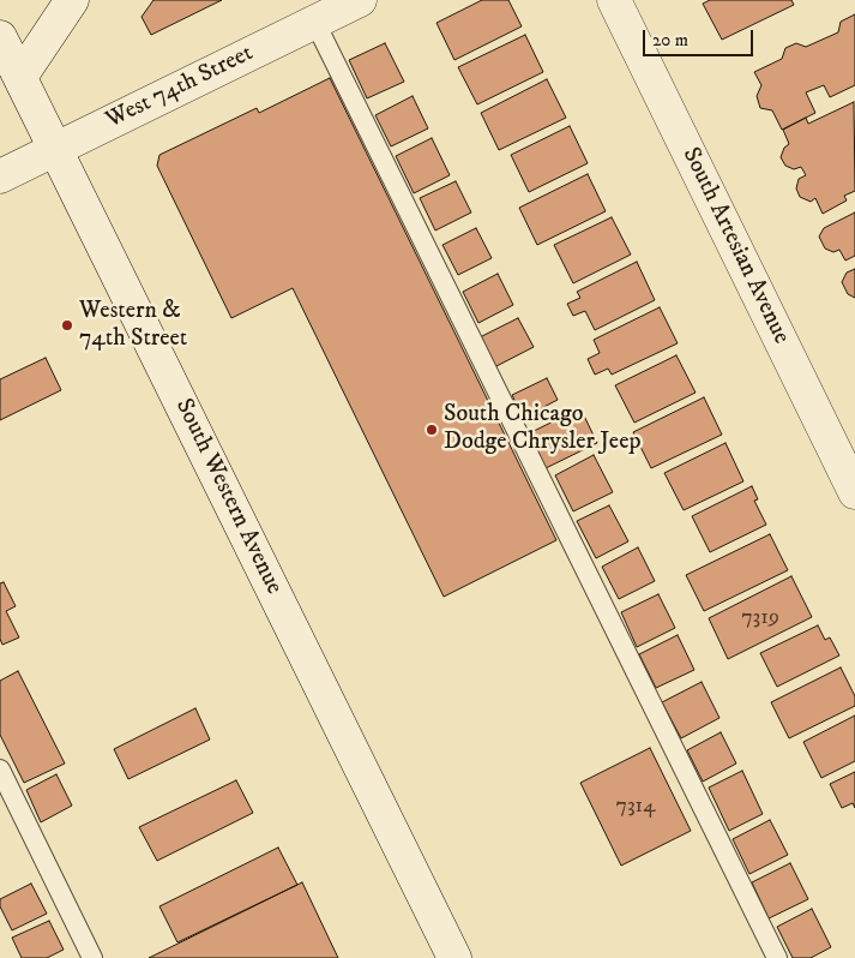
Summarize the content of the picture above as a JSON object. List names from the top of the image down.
{
  "streets": {
    "main road": ["West 74th Street", "South Artesian Avenue", "South Western Avenue"]
  },
  "crossings": [
    ["West 74th Street", "South Western Avenue"]
  ],
  "places": ["Western & 74th Street", "South Chicago Dodge Chrysler Jeep"],
  "house_numbers": ["7319", "7314"],
  "scale_bar": "20 m"
}
